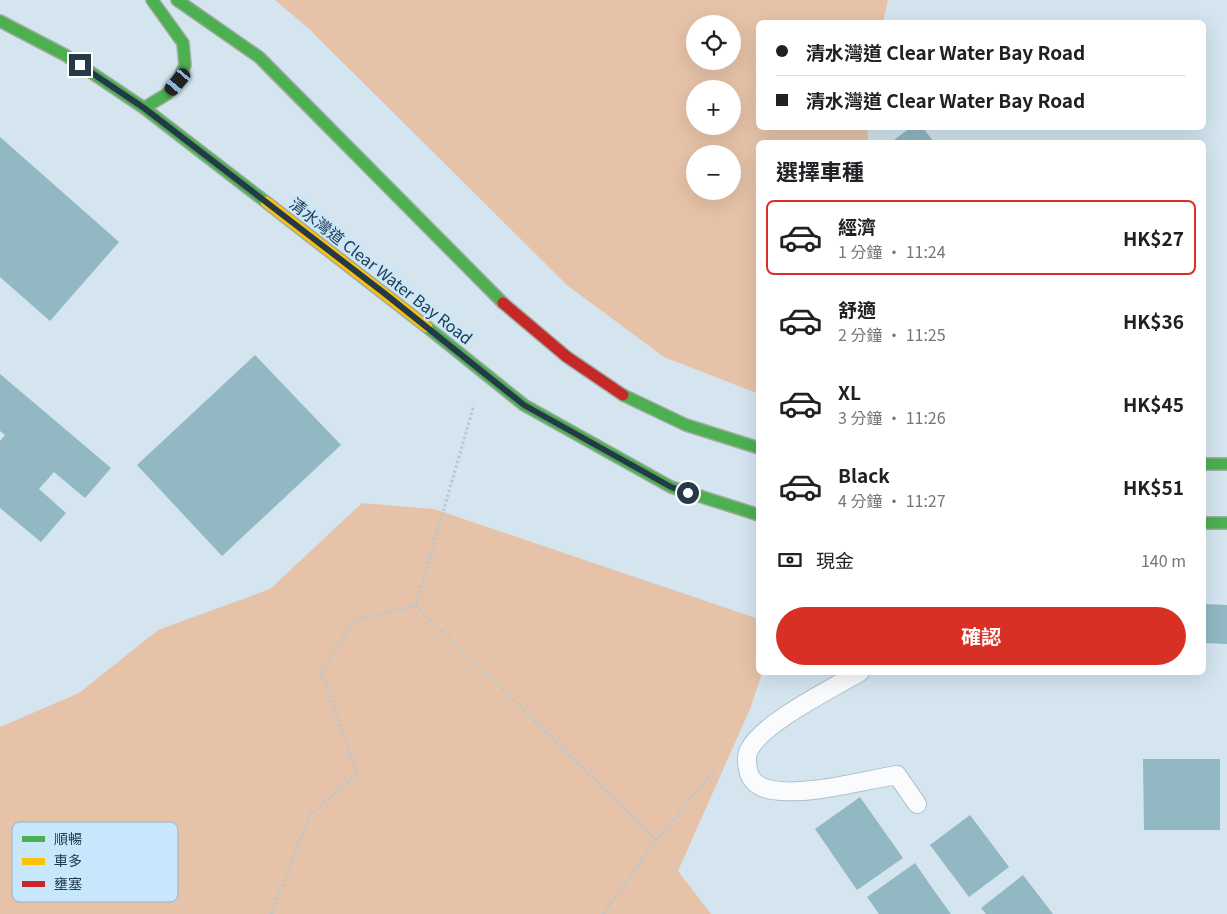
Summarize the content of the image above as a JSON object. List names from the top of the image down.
{
  "streets": {
    "main road": ["清水灣道 Clear Water Bay Road"]
  },
  "legend": ["順暢", "車多", "壅塞"],
  "page": {
    "map_buttons": ["+", "−"],
    "banner": ["清水灣道 Clear Water Bay Road", "清水灣道 Clear Water Bay Road"],
    "heading": "選擇車種",
    "list": [
      {
        "name": "經濟",
        "note": "1 分鐘 · 11:24",
        "value": "HK$27"
      },
      {
        "name": "舒適",
        "note": "2 分鐘 · 11:25",
        "value": "HK$36"
      },
      {
        "name": "XL",
        "note": "3 分鐘 · 11:26",
        "value": "HK$45"
      },
      {
        "name": "Black",
        "note": "4 分鐘 · 11:27",
        "value": "HK$51"
      }
    ],
    "pay": ["現金", "140 m"],
    "buttons": "確認"
  }
}
